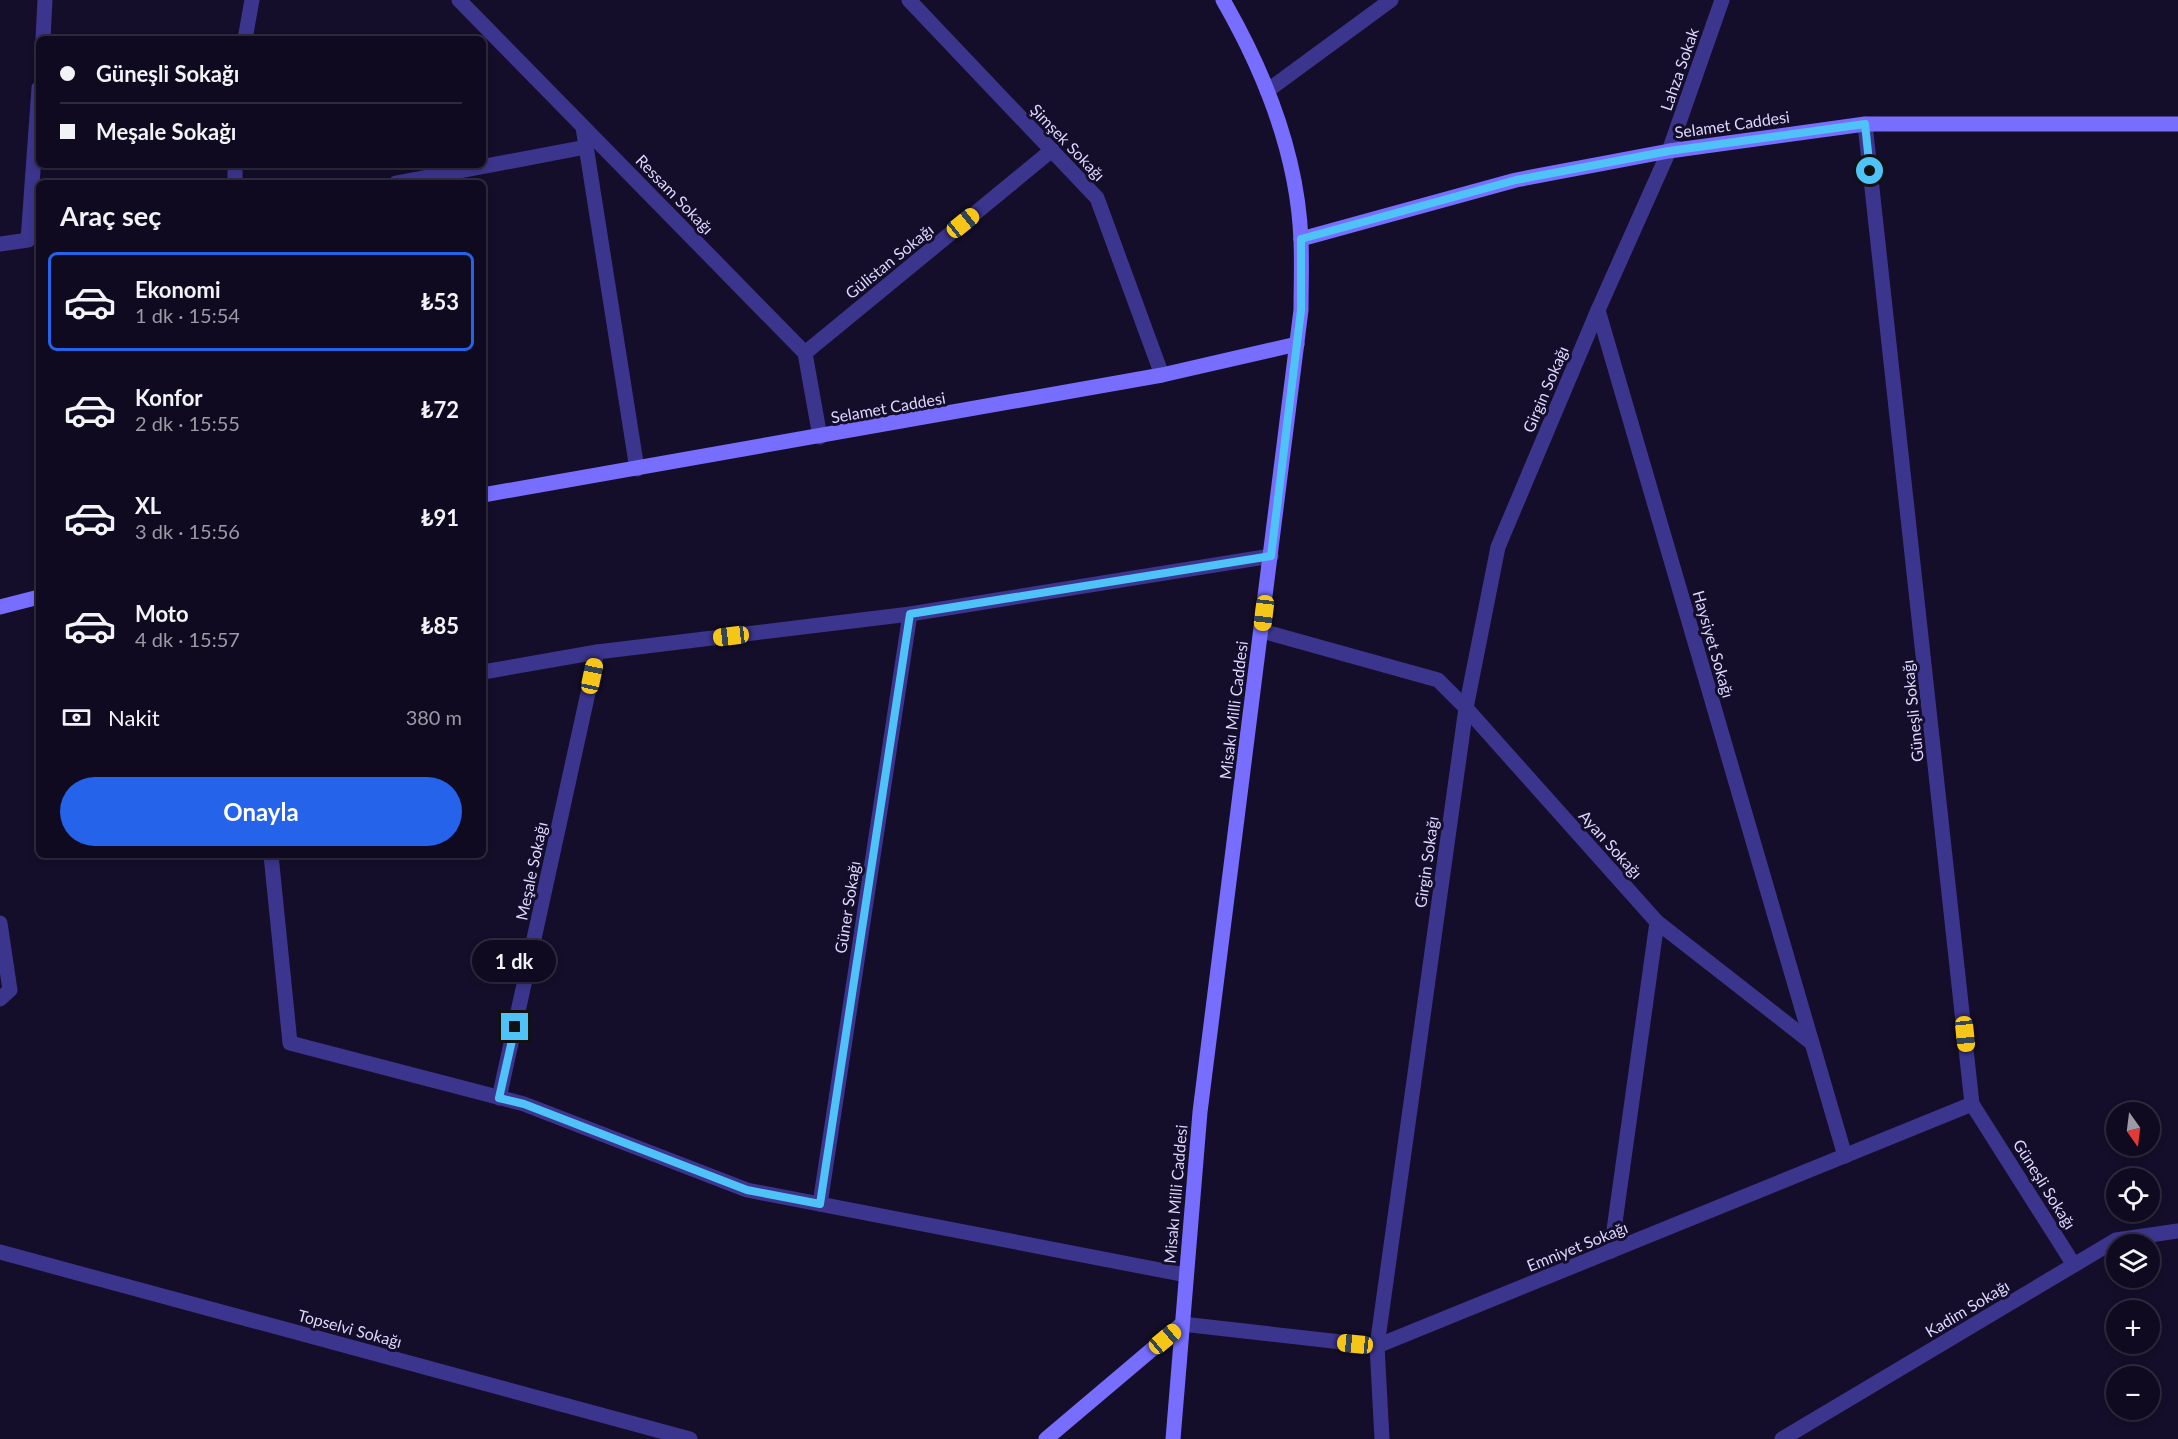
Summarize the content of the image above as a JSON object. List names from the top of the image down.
{
  "streets": {
    "street": [
      "Lahza Sokak",
      "Selamet Caddesi",
      "Şimşek Sokağı",
      "Ressam Sokağı",
      "Gülistan Sokağı",
      "Girgin Sokağı",
      "Haysiyet Sokağı",
      "Misakı Milli Caddesi",
      "Güneşli Sokağı",
      "Ayan Sokağı",
      "Meşale Sokağı",
      "Güner Sokağı",
      "Emniyet Sokağı",
      "Kadim Sokağı",
      "Topselvi Sokağı"
    ]
  },
  "crossings": [
    ["Lahza Sokak", "Selamet Caddesi"],
    ["Selamet Caddesi", "Şimşek Sokağı"],
    ["Selamet Caddesi", "Misakı Milli Caddesi"],
    ["Selamet Caddesi", "Güneşli Sokağı"],
    ["Şimşek Sokağı", "Gülistan Sokağı"],
    ["Ressam Sokağı", "Gülistan Sokağı"],
    ["Girgin Sokağı", "Haysiyet Sokağı"],
    ["Girgin Sokağı", "Ayan Sokağı"],
    ["Girgin Sokağı", "Emniyet Sokağı"],
    ["Haysiyet Sokağı", "Ayan Sokağı"],
    ["Haysiyet Sokağı", "Emniyet Sokağı"],
    ["Misakı Milli Caddesi", "Ayan Sokağı"],
    ["Misakı Milli Caddesi", "Emniyet Sokağı"],
    ["Güneşli Sokağı", "Emniyet Sokağı"],
    ["Güneşli Sokağı", "Kadim Sokağı"]
  ],
  "north": "bottom",
  "page": {
    "banner": ["Güneşli Sokağı", "Meşale Sokağı"],
    "heading": "Araç seç",
    "list": [
      {
        "name": "Ekonomi",
        "note": "1 dk · 15:54",
        "value": "₺53"
      },
      {
        "name": "Konfor",
        "note": "2 dk · 15:55",
        "value": "₺72"
      },
      {
        "name": "XL",
        "note": "3 dk · 15:56",
        "value": "₺91"
      },
      {
        "name": "Moto",
        "note": "4 dk · 15:57",
        "value": "₺85"
      }
    ],
    "pay": ["Nakit", "380 m"],
    "buttons": "Onayla",
    "bubble": "1 dk",
    "map_buttons": ["+", "−"]
  }
}
